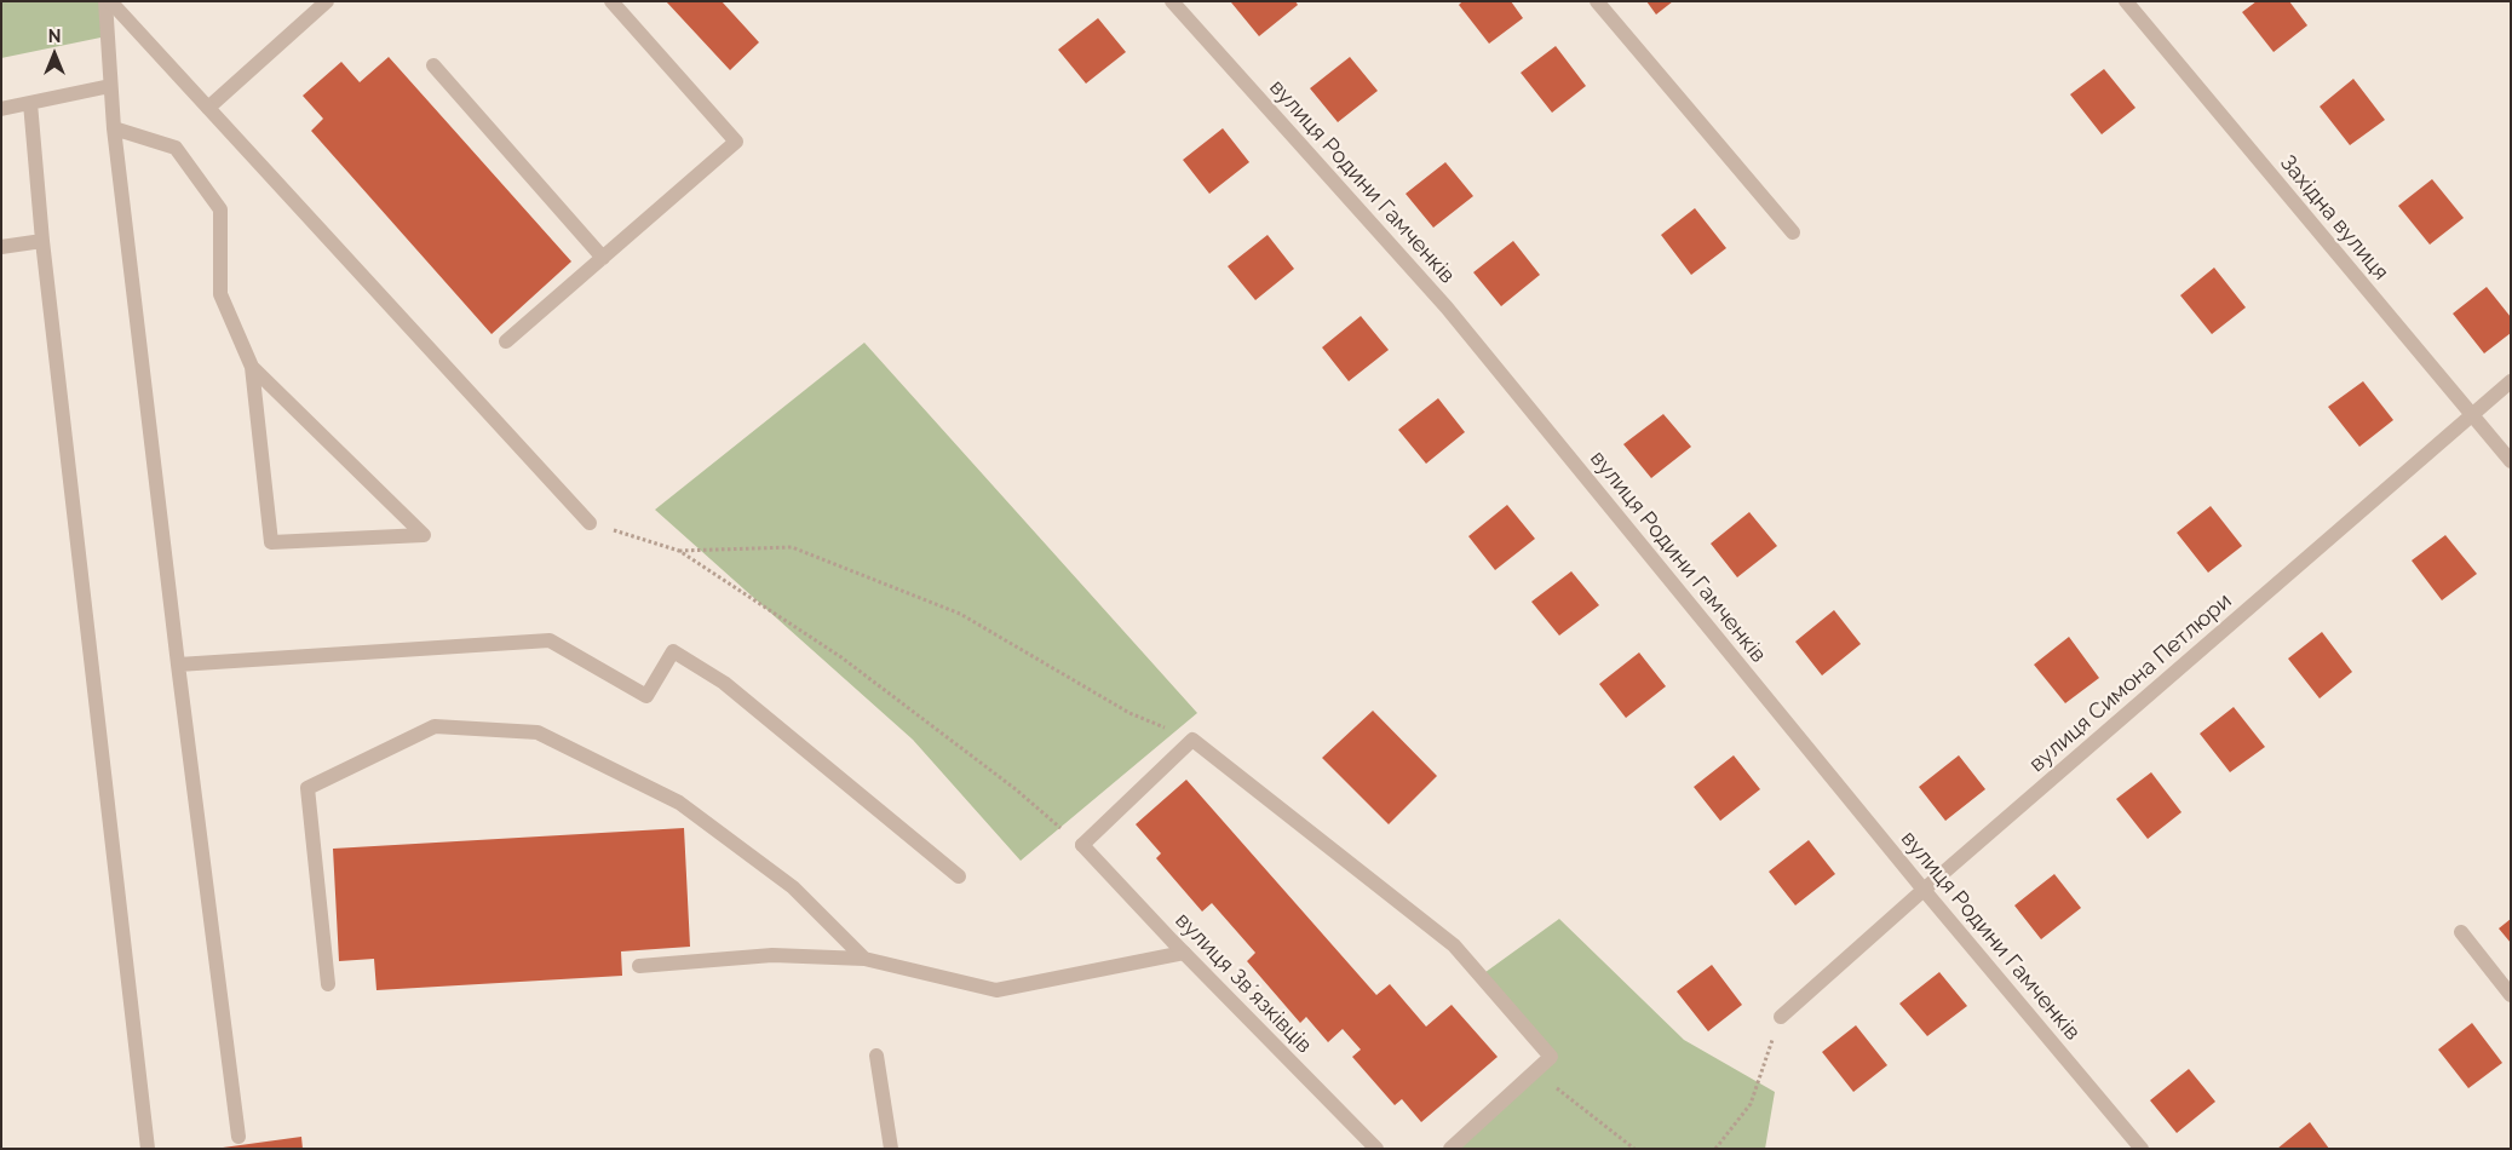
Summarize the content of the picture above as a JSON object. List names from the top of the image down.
{
  "streets": {
    "street": [
      "вулиця Родини Гамченків",
      "Західна вулиця",
      "вулиця Симона Петлюри",
      "вулиця Звʼязківців"
    ]
  },
  "crossings": [
    ["вулиця Родини Гамченків", "вулиця Симона Петлюри"],
    ["Західна вулиця", "вулиця Симона Петлюри"]
  ],
  "north": "top"
}
